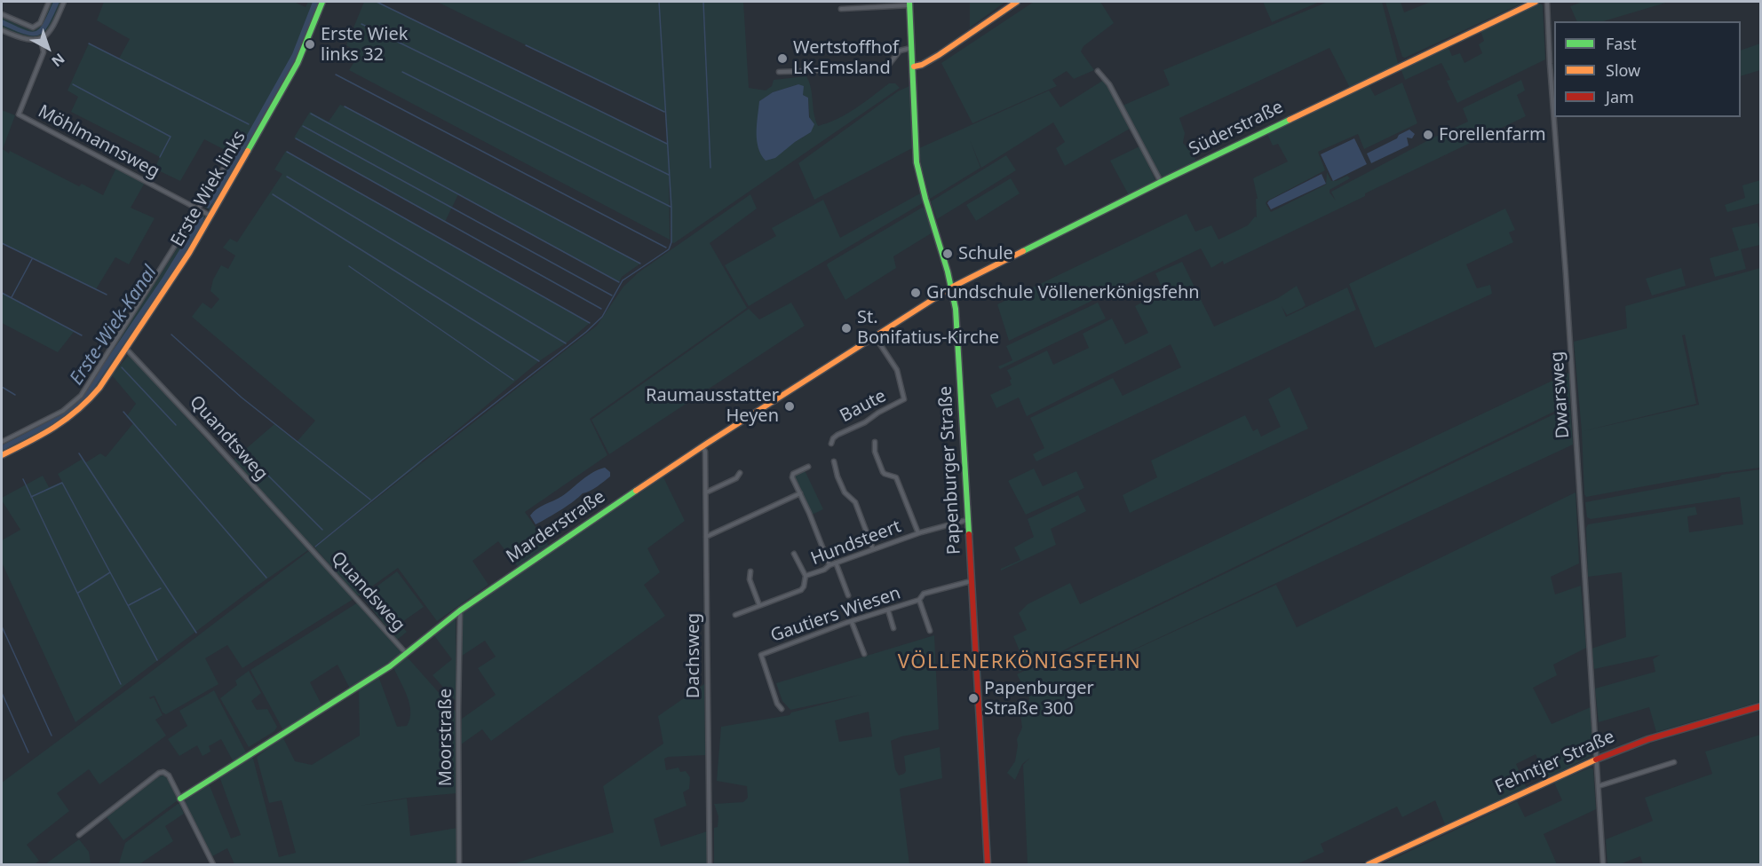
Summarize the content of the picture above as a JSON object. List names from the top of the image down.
{
  "streets": {
    "street": [
      "Süderstraße",
      "Möhlmannsweg",
      "Erste Wiek links",
      "Dwarsweg",
      "Baute",
      "Quandtsweg",
      "Papenburger Straße",
      "Marderstraße",
      "Hundsteert",
      "Quandsweg",
      "Gautiers Wiesen",
      "Dachsweg",
      "Moorstraße",
      "Fehntjer Straße"
    ]
  },
  "crossings": [
    ["Süderstraße", "Papenburger Straße"],
    ["Süderstraße", "Marderstraße"],
    ["Möhlmannsweg", "Erste Wiek links"],
    ["Erste Wiek links", "Quandtsweg"],
    ["Dwarsweg", "Fehntjer Straße"],
    ["Baute", "Marderstraße"],
    ["Quandtsweg", "Quandsweg"],
    ["Papenburger Straße", "Marderstraße"],
    ["Papenburger Straße", "Hundsteert"],
    ["Papenburger Straße", "Gautiers Wiesen"],
    ["Marderstraße", "Quandsweg"],
    ["Marderstraße", "Dachsweg"],
    ["Marderstraße", "Moorstraße"]
  ],
  "districts": ["VÖLLENERKÖNIGSFEHN"],
  "water": ["Erste-Wiek-Kanal"],
  "places": [
    "Erste Wiek links 32",
    "Wertstoffhof LK-Emsland",
    "Forellenfarm",
    "Schule",
    "Grundschule Völlenerkönigsfehn",
    "St. Bonifatius-Kirche",
    "Raumausstatter Heyen",
    "Papenburger Straße 300"
  ],
  "legend": ["Fast", "Slow", "Jam"],
  "north": "bottom right"
}
